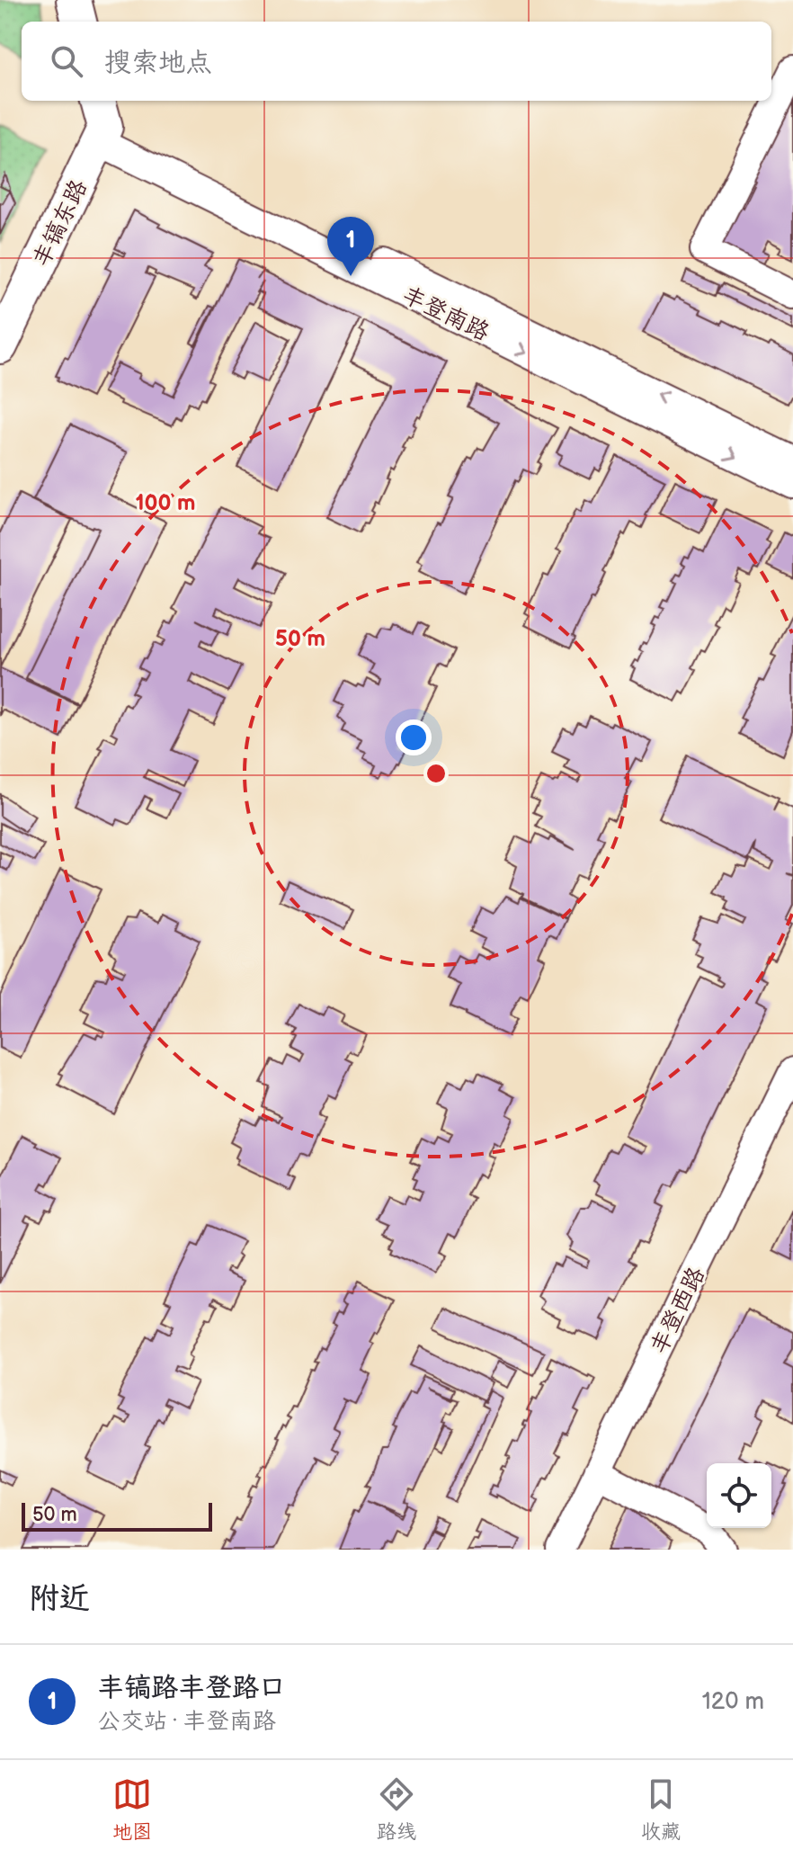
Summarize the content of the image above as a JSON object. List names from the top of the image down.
{
  "streets": {
    "main road": ["丰镐东路"],
    "street": ["丰登南路", "丰登西路"]
  },
  "crossings": [
    ["丰镐东路", "丰登南路"]
  ],
  "scale_bar": "50 m",
  "page": {
    "search": "搜索地点",
    "pins": "1",
    "scale": "50 m",
    "heading": "附近",
    "list": [
      {
        "mark": "1",
        "name": "丰镐路丰登路口",
        "note": "公交站 · 丰登南路",
        "value": "120 m"
      }
    ],
    "nav": ["地图", "路线", "收藏"]
  },
  "rings": ["100 m", "50 m"]
}
